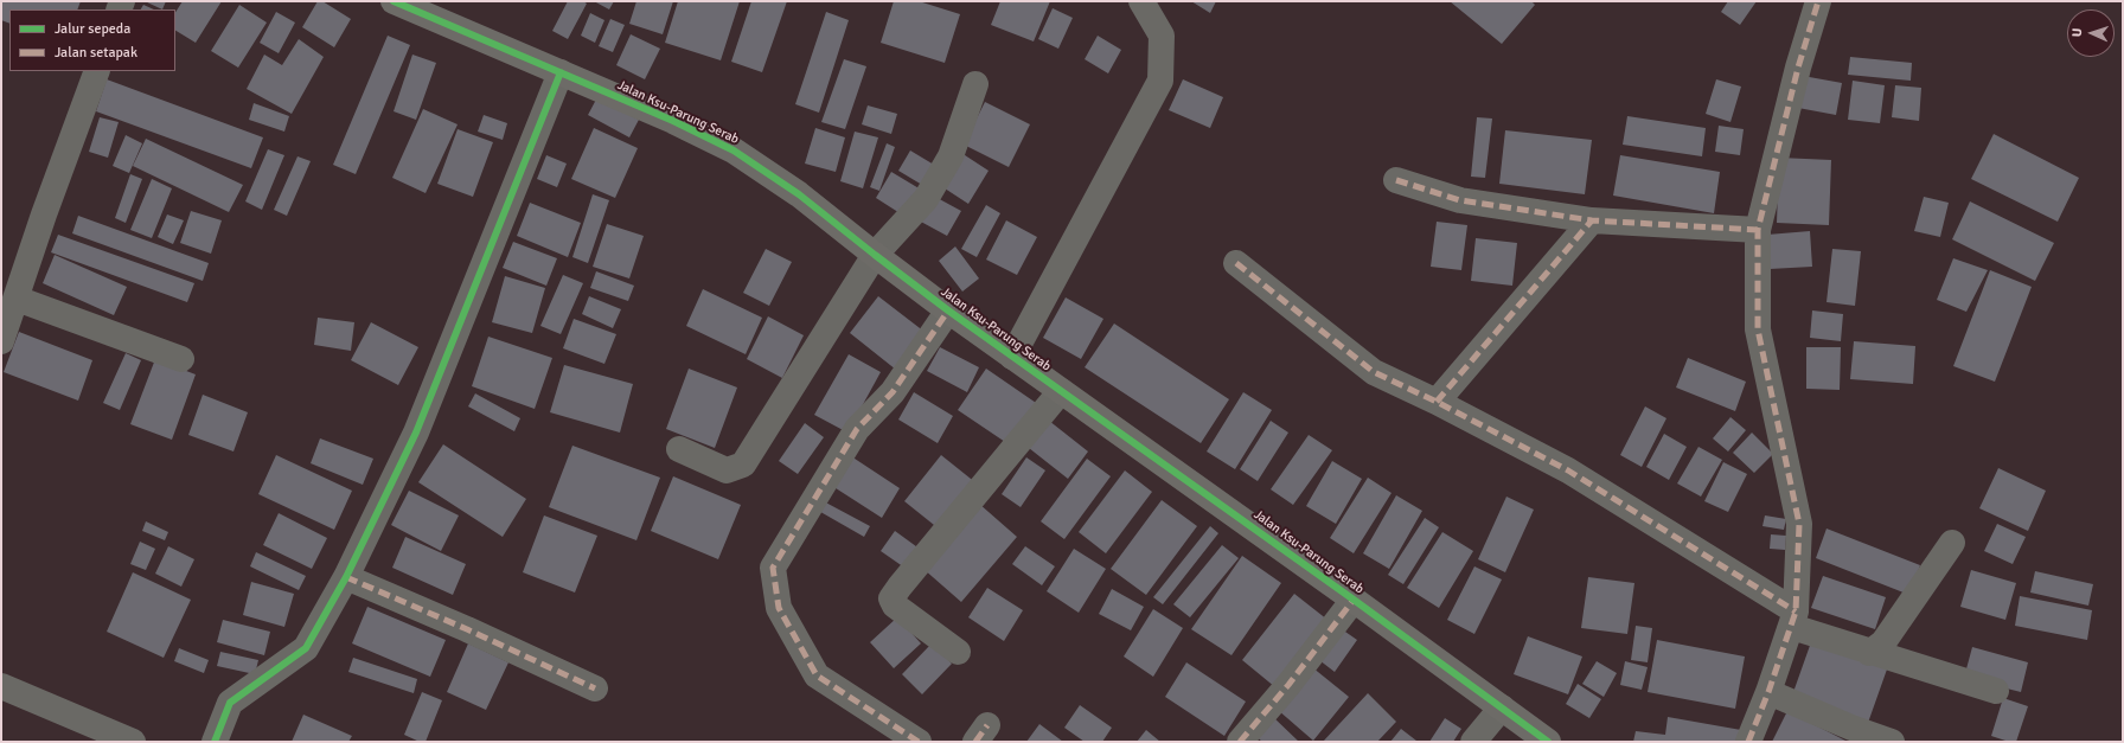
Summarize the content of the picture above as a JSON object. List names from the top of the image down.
{
  "streets": {
    "street": ["Jalan Ksu-Parung Serab"]
  },
  "legend": ["Jalur sepeda", "Jalan setapak"],
  "north": "left"
}
